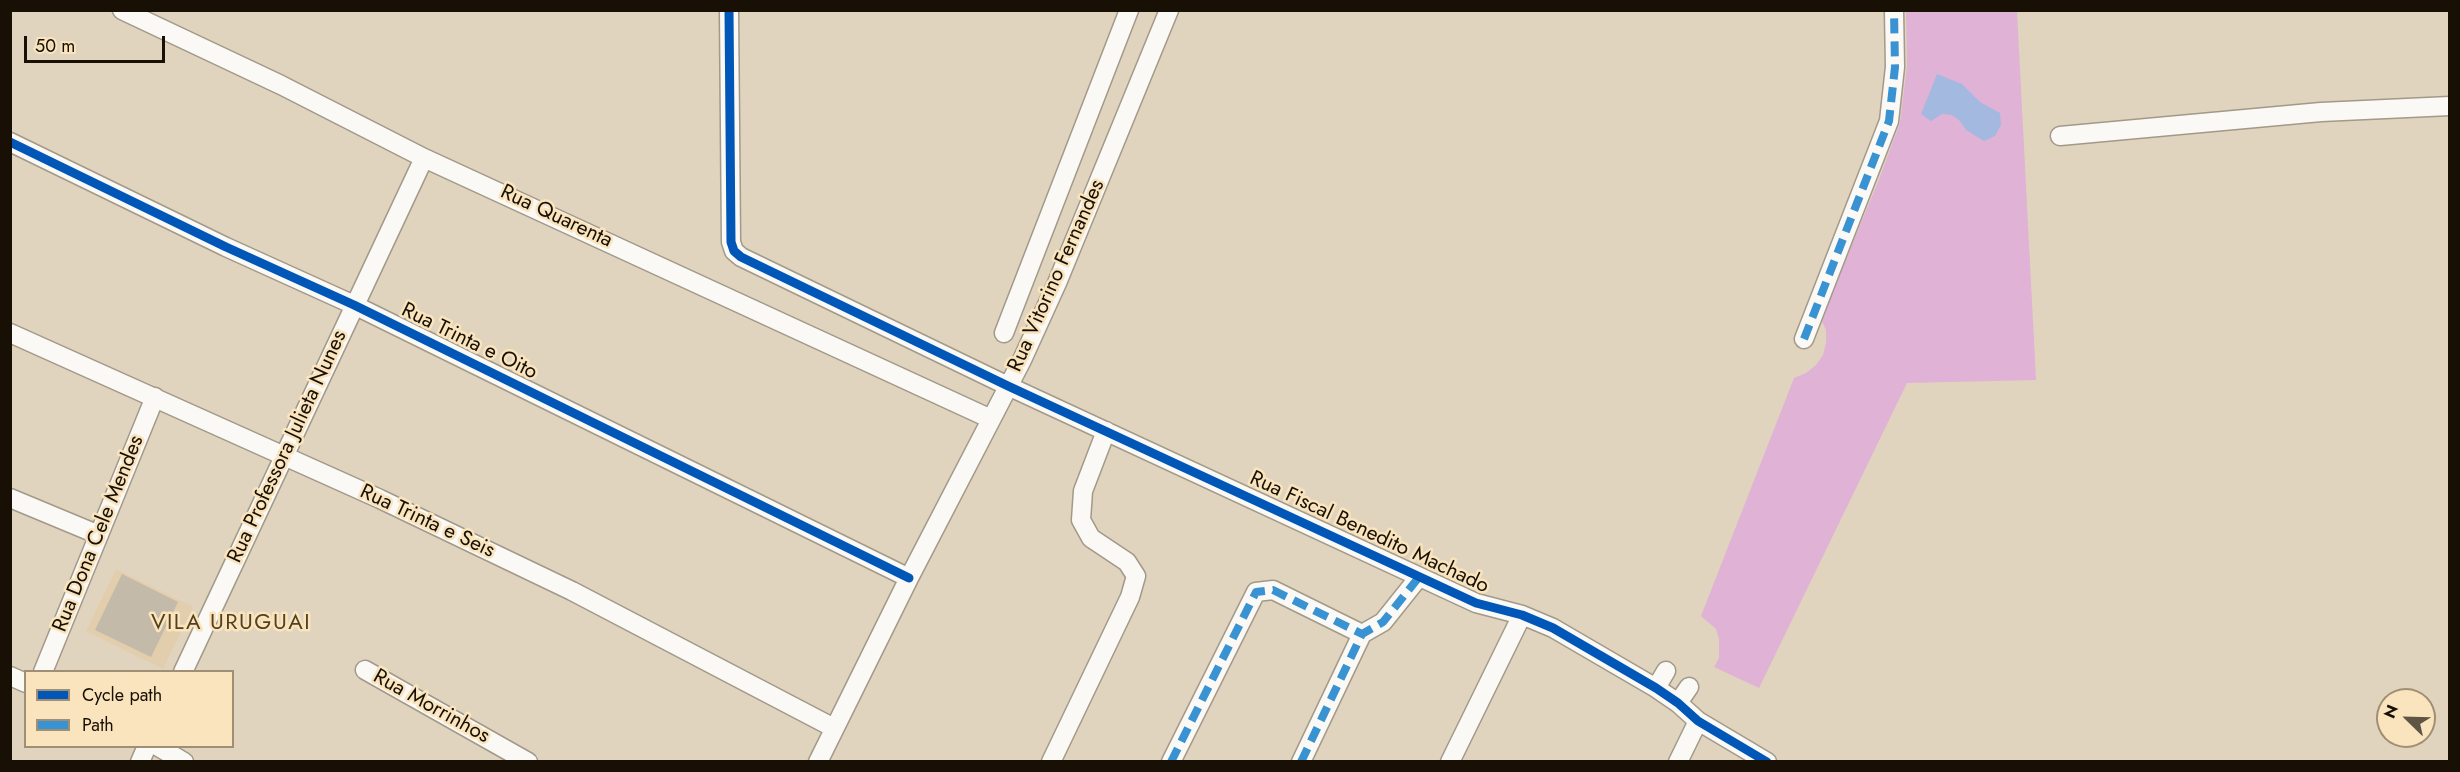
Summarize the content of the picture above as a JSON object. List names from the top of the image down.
{
  "streets": {
    "street": [
      "Rua Quarenta",
      "Rua Vitorino Fernandes",
      "Rua Trinta e Oito",
      "Rua Professora Julieta Nunes",
      "Rua Trinta e Seis",
      "Rua Fiscal Benedito Machado",
      "Rua Dona Cele Mendes",
      "Rua Morrinhos"
    ]
  },
  "crossings": [
    ["Rua Quarenta", "Rua Vitorino Fernandes"],
    ["Rua Quarenta", "Rua Professora Julieta Nunes"],
    ["Rua Vitorino Fernandes", "Rua Trinta e Oito"],
    ["Rua Vitorino Fernandes", "Rua Trinta e Seis"],
    ["Rua Vitorino Fernandes", "Rua Fiscal Benedito Machado"],
    ["Rua Trinta e Oito", "Rua Professora Julieta Nunes"],
    ["Rua Professora Julieta Nunes", "Rua Trinta e Seis"],
    ["Rua Trinta e Seis", "Rua Dona Cele Mendes"]
  ],
  "districts": ["VILA URUGUAI"],
  "legend": ["Cycle path", "Path"],
  "scale_bar": "50 m",
  "north": "top left"
}
